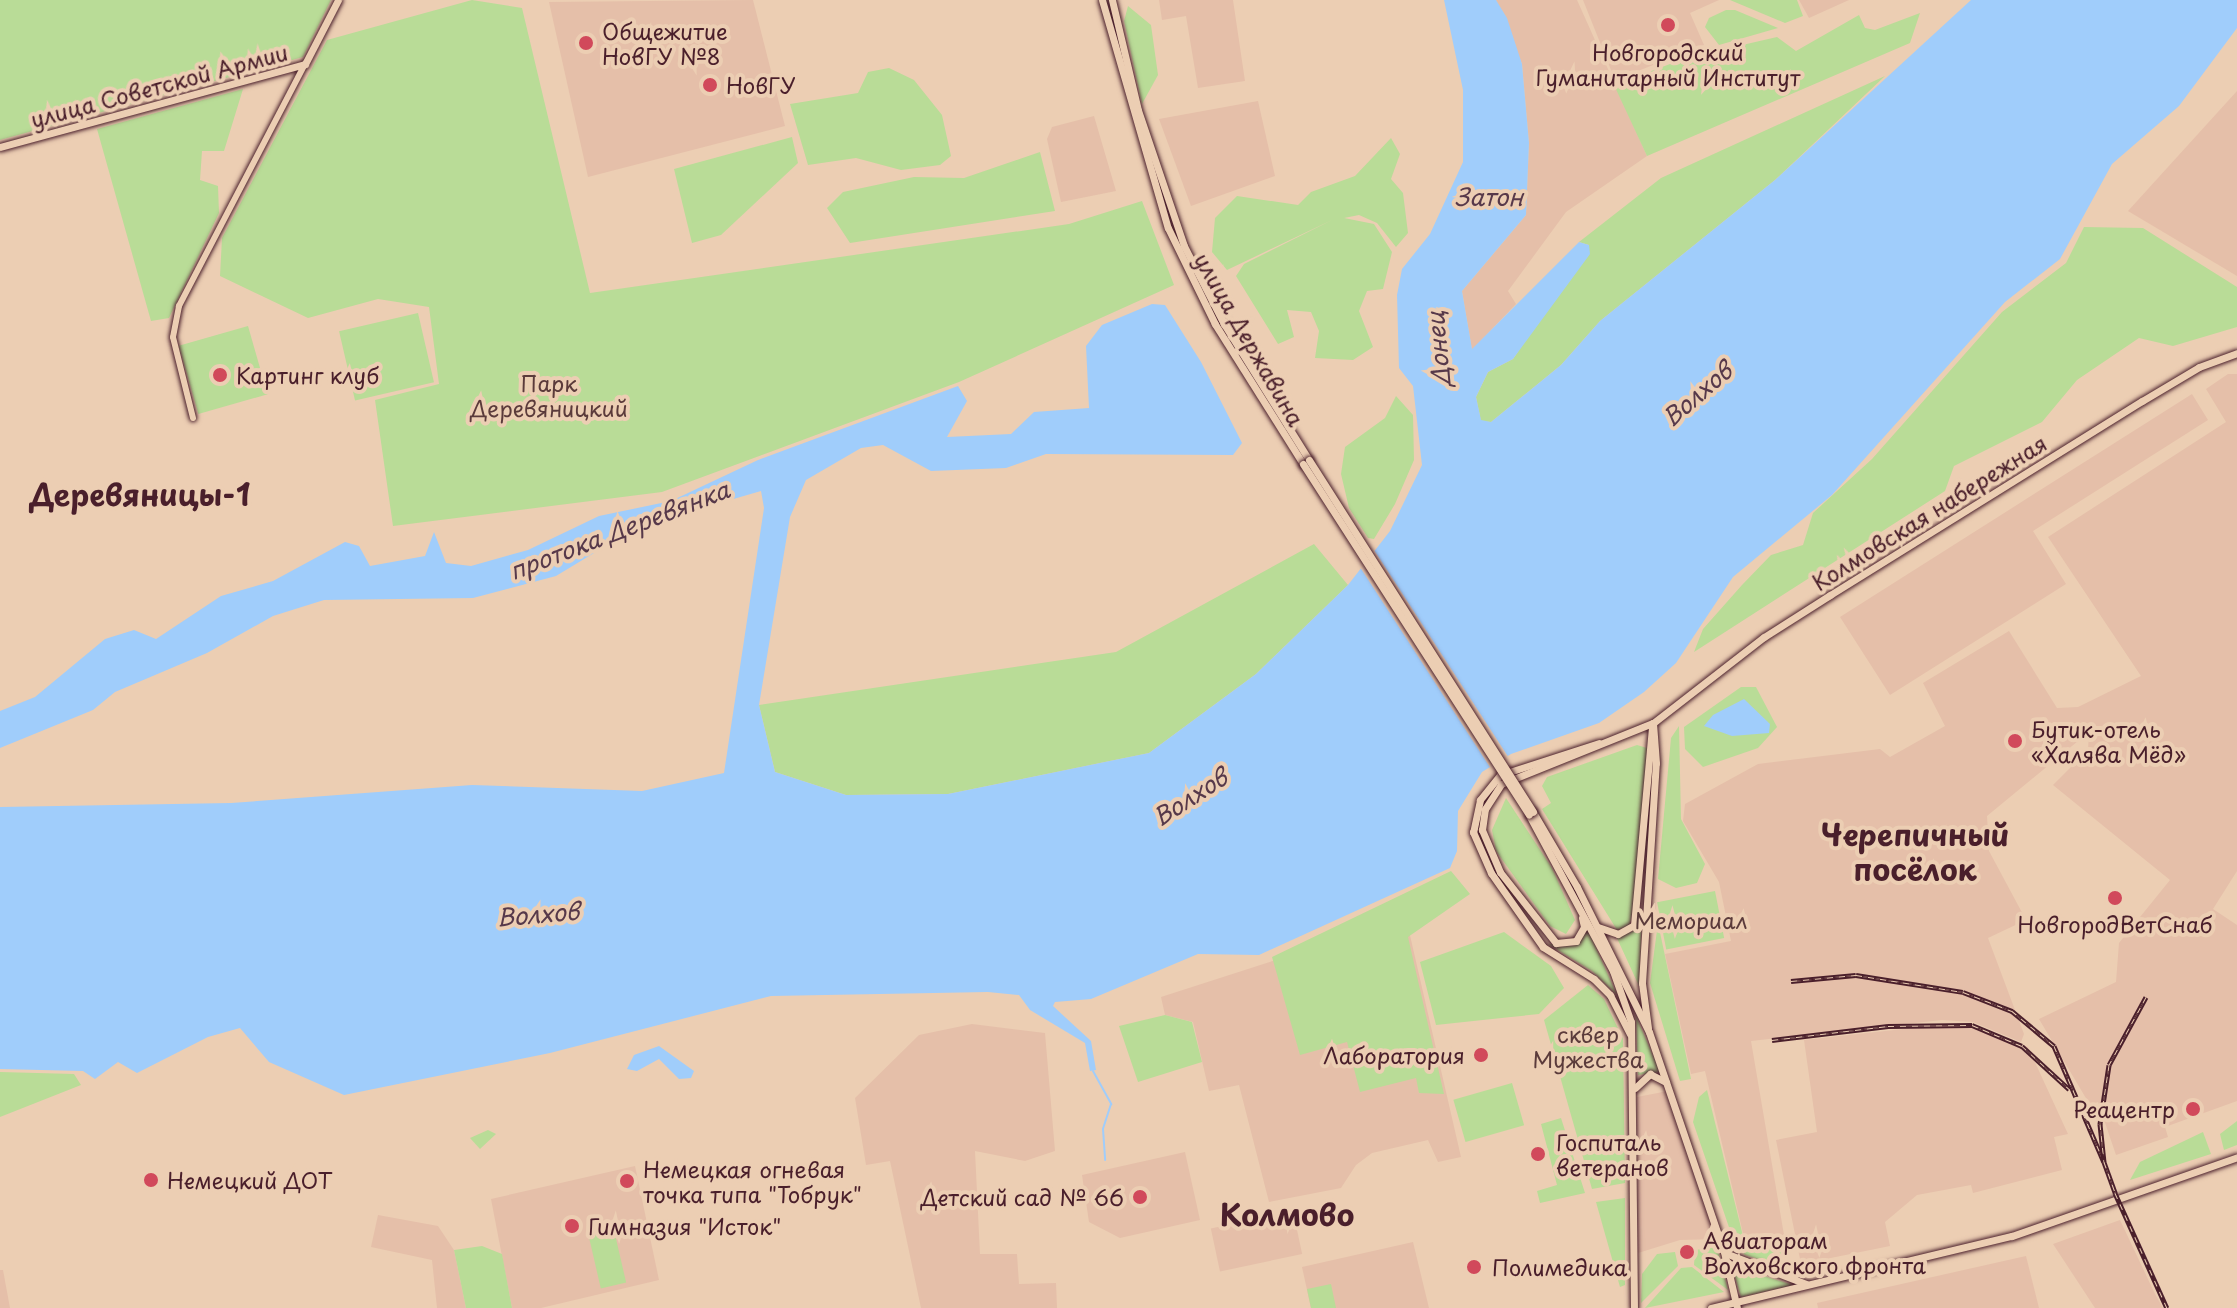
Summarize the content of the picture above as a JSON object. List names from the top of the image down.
{
  "streets": {
    "main road": ["улица Советской Армии", "улица Державина", "Колмовская набережная"]
  },
  "districts": ["Деревяницы-1", "Черепичный посёлок", "Колмово"],
  "water": [
    "Затон",
    "Донец",
    "Волхов",
    "протока Деревянка"
  ],
  "parks": ["Парк Деревяницкий", "Мемориал", "сквер Мужества"],
  "places": [
    "Новгородский Гуманитарный Институт",
    "Общежитие НовГУ №8",
    "НовГУ",
    "Картинг клуб",
    "Бутик-отель «Халява Мёд»",
    "НовгородВетСнаб",
    "Лаборатория",
    "Реацентр",
    "Госпиталь ветеранов",
    "Немецкий ДОТ",
    "Немецкая огневая точка типа \"Тобрук\"",
    "Детский сад № 66",
    "Гимназия \"Исток\"",
    "Авиаторам Волховского фронта",
    "Полимедика"
  ]
}
